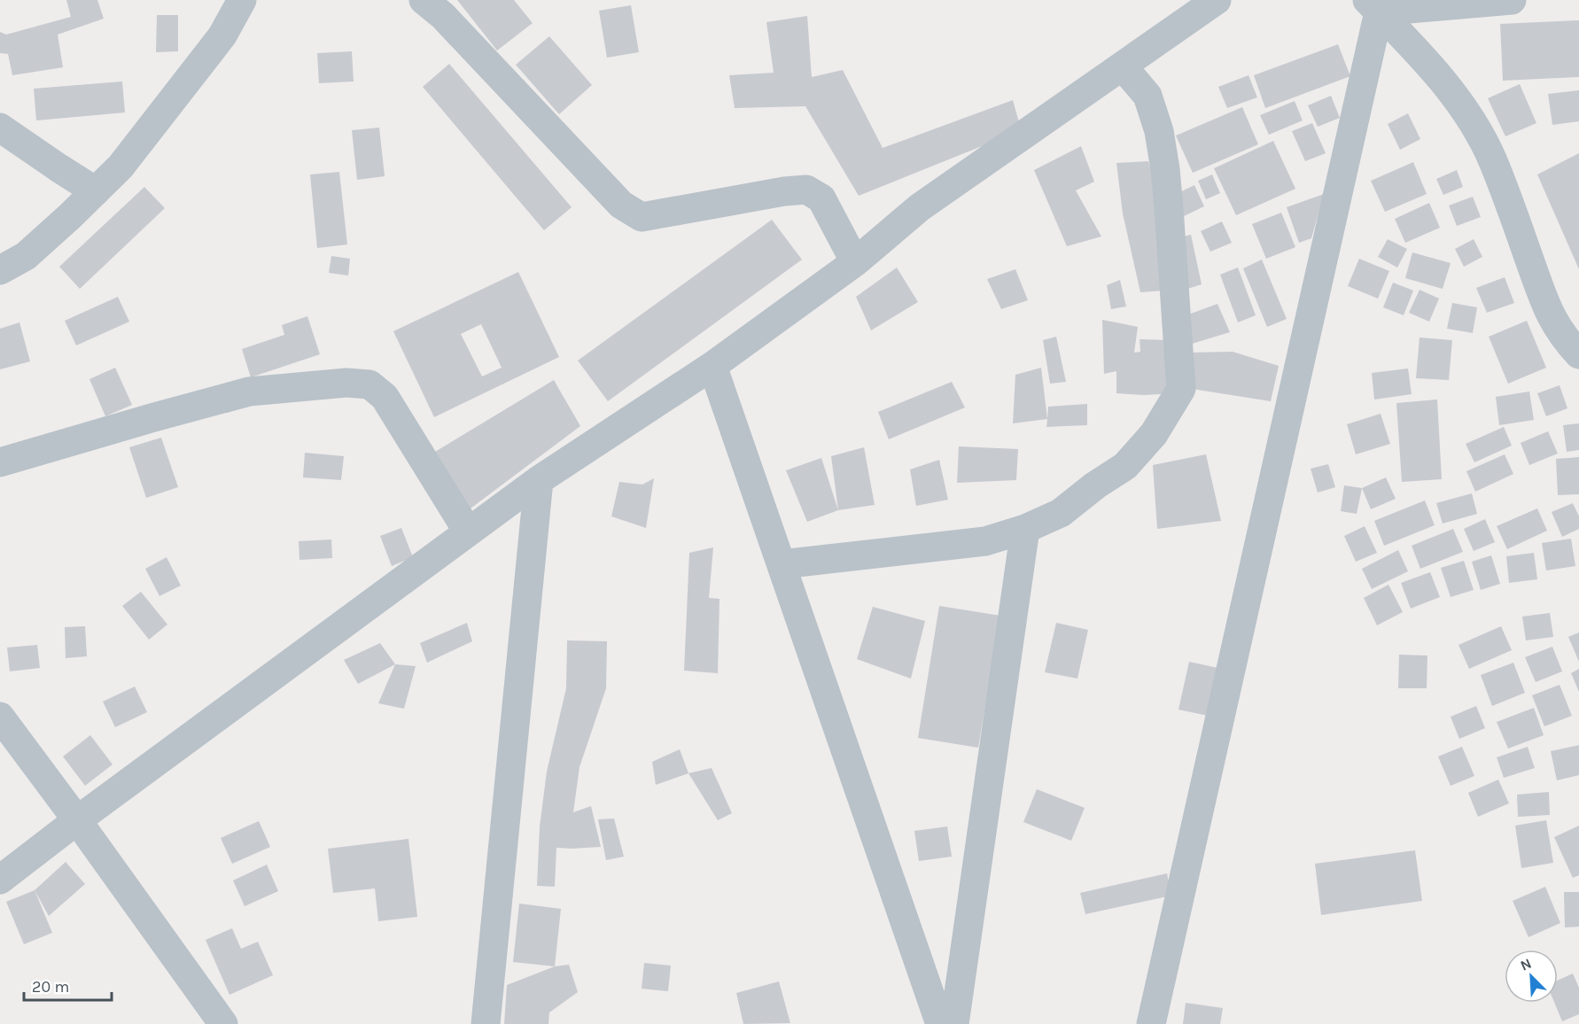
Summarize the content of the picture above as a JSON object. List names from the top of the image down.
{
  "scale_bar": "20 m",
  "north": "top left"
}
